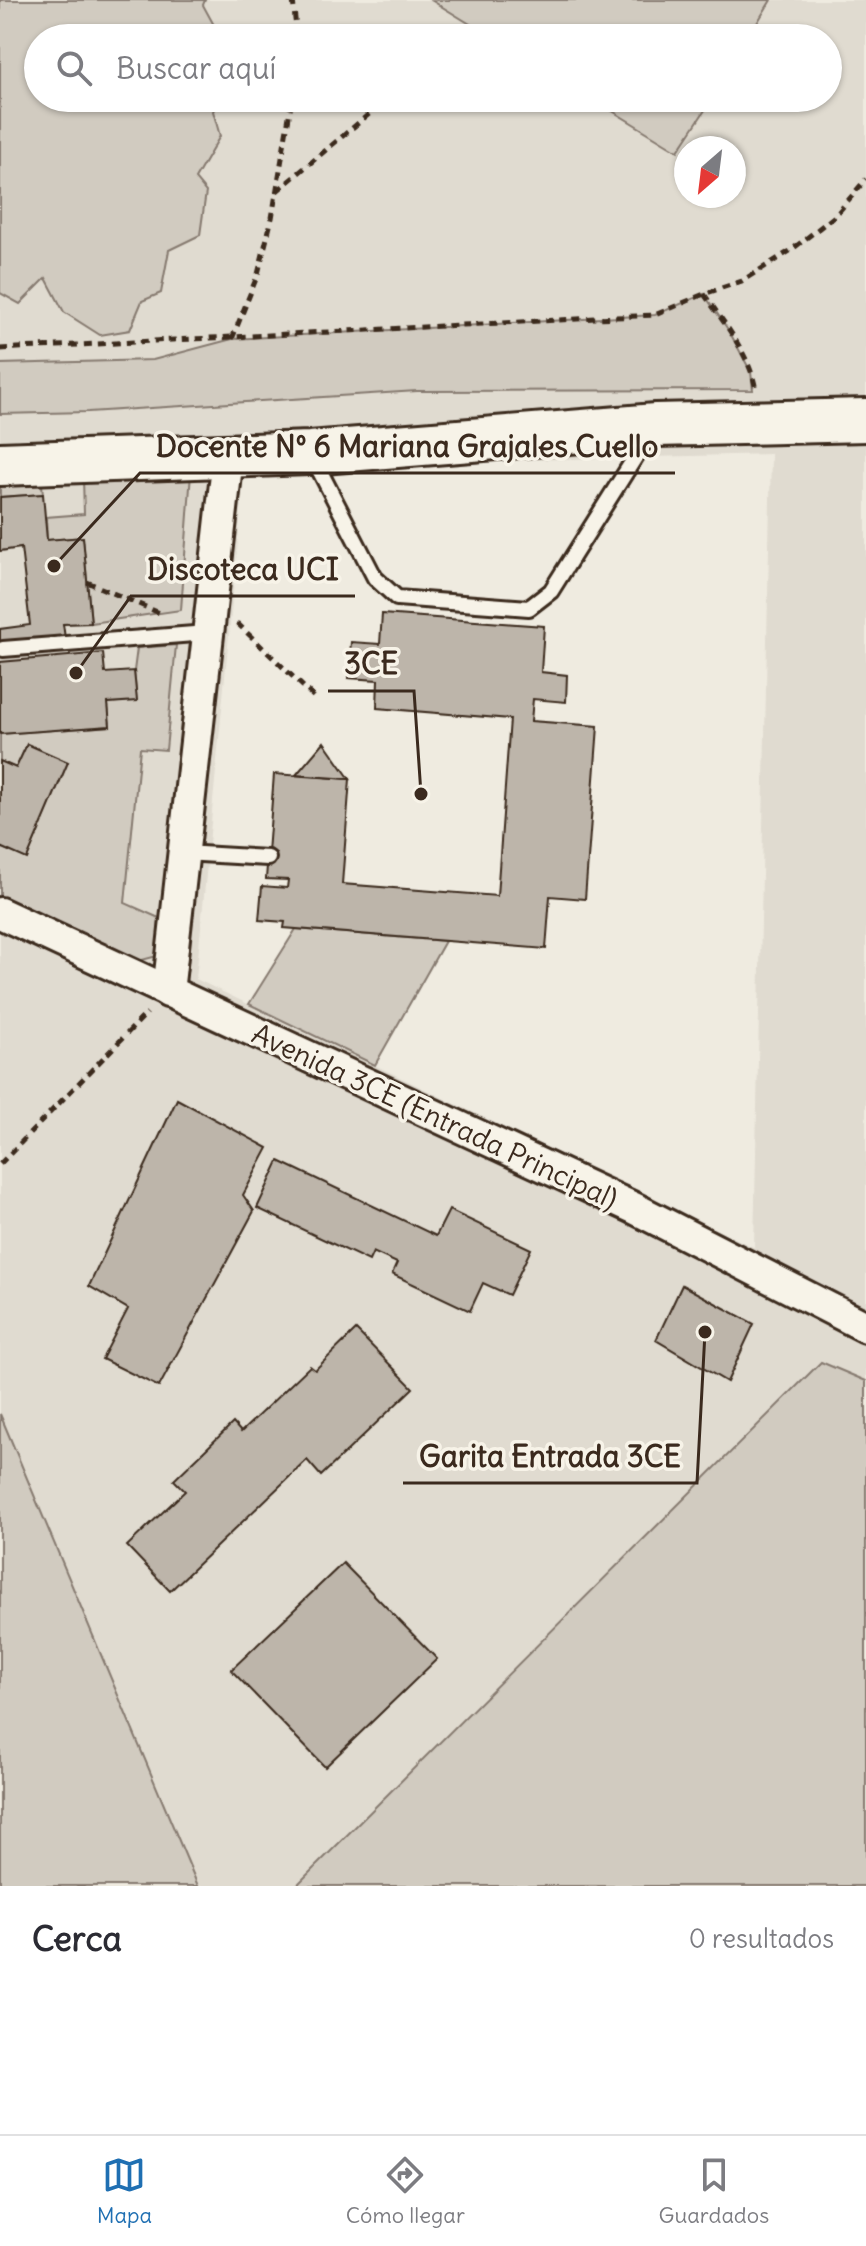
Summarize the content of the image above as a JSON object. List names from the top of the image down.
{
  "streets": {
    "street": ["Avenida 3CE (Entrada Principal)"]
  },
  "places": [
    "Docente Nº 6 Mariana Grajales Cuello",
    "Discoteca UCI",
    "3CE",
    "Garita Entrada 3CE"
  ],
  "north": "bottom left",
  "page": {
    "search": "Buscar aquí",
    "heading": ["Cerca", "0 resultados"],
    "nav": ["Mapa", "Cómo llegar", "Guardados"]
  }
}
